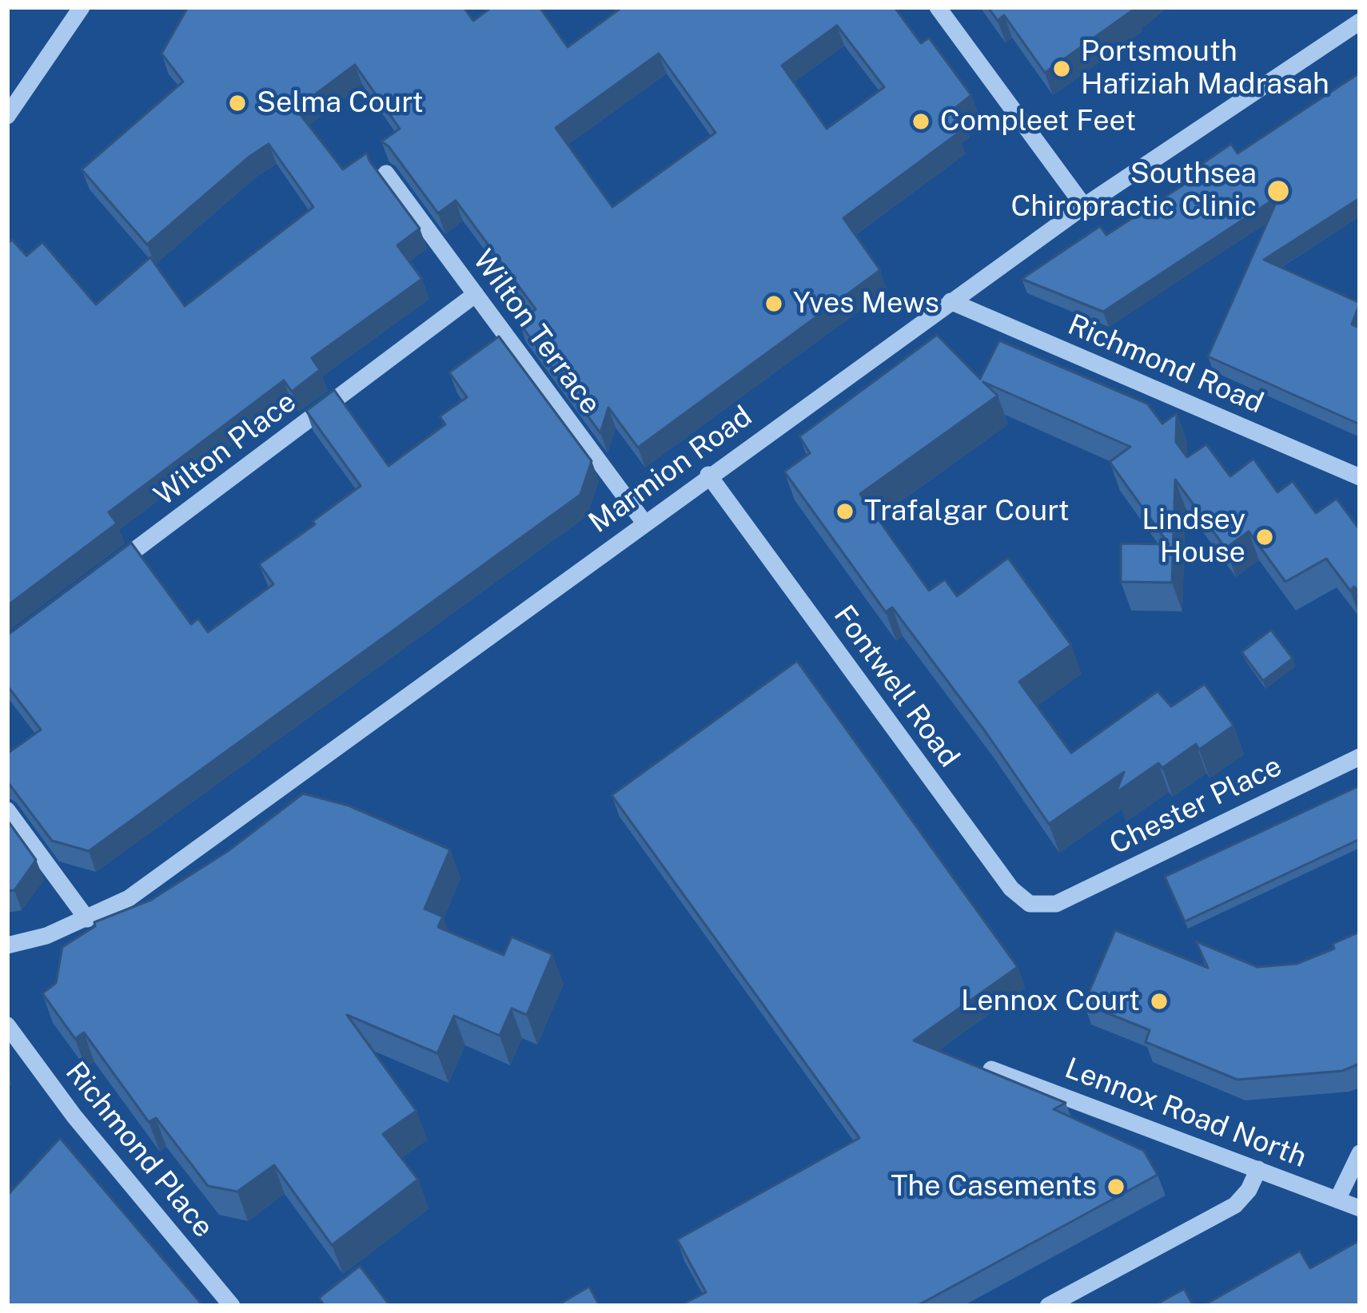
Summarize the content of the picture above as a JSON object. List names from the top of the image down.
{
  "streets": {
    "street": [
      "Wilton Terrace",
      "Richmond Road",
      "Wilton Place",
      "Marmion Road",
      "Fontwell Road",
      "Chester Place",
      "Lennox Road North",
      "Richmond Place"
    ]
  },
  "crossings": [
    ["Wilton Terrace", "Wilton Place"],
    ["Wilton Terrace", "Marmion Road"],
    ["Richmond Road", "Marmion Road"],
    ["Marmion Road", "Fontwell Road"],
    ["Fontwell Road", "Chester Place"]
  ],
  "places": [
    "Portsmouth Hafiziah Madrasah",
    "Selma Court",
    "Compleet Feet",
    "Southsea Chiropractic Clinic",
    "Yves Mews",
    "Trafalgar Court",
    "Lindsey House",
    "Lennox Court",
    "The Casements"
  ]
}
